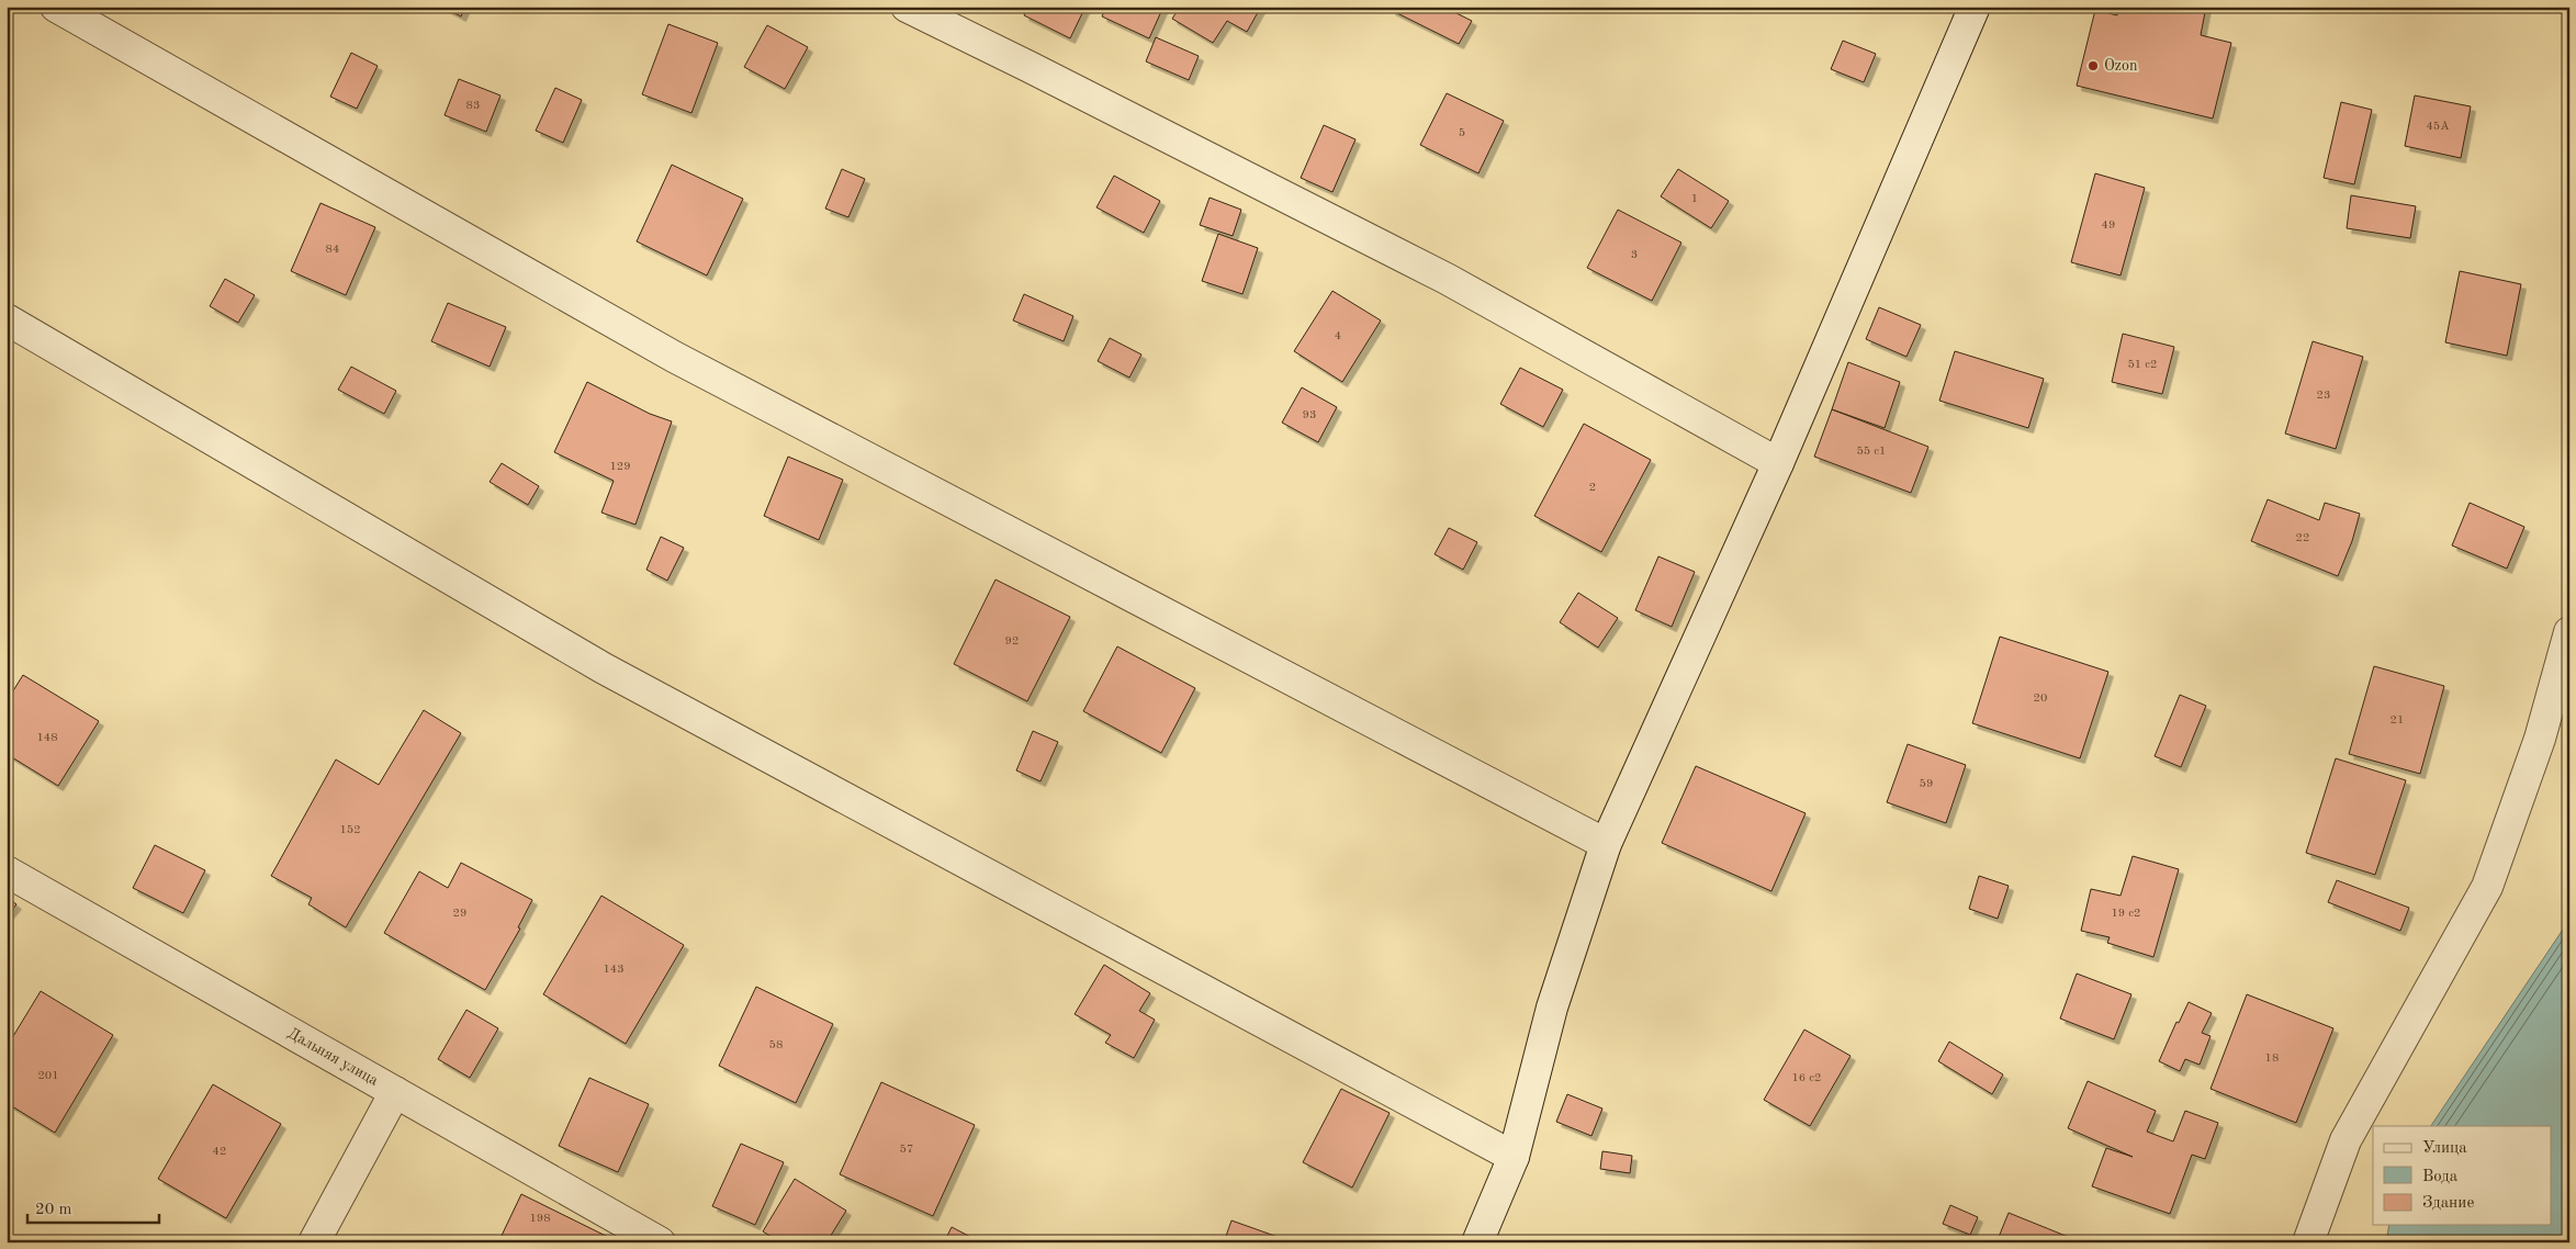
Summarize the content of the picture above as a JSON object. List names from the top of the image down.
{
  "streets": {
    "street": ["Дальняя улица"]
  },
  "places": ["Ozon"],
  "house_numbers": [
    "83",
    "45А",
    "5",
    "1",
    "49",
    "84",
    "3",
    "4",
    "51 с2",
    "23",
    "93",
    "55 с1",
    "129",
    "2",
    "22",
    "92",
    "20",
    "21",
    "148",
    "59",
    "152",
    "29",
    "19 с2",
    "143",
    "58",
    "18",
    "201",
    "16 с2",
    "57",
    "42",
    "198"
  ],
  "legend": ["Улица", "Вода", "Здание"],
  "scale_bar": "20 m"
}
